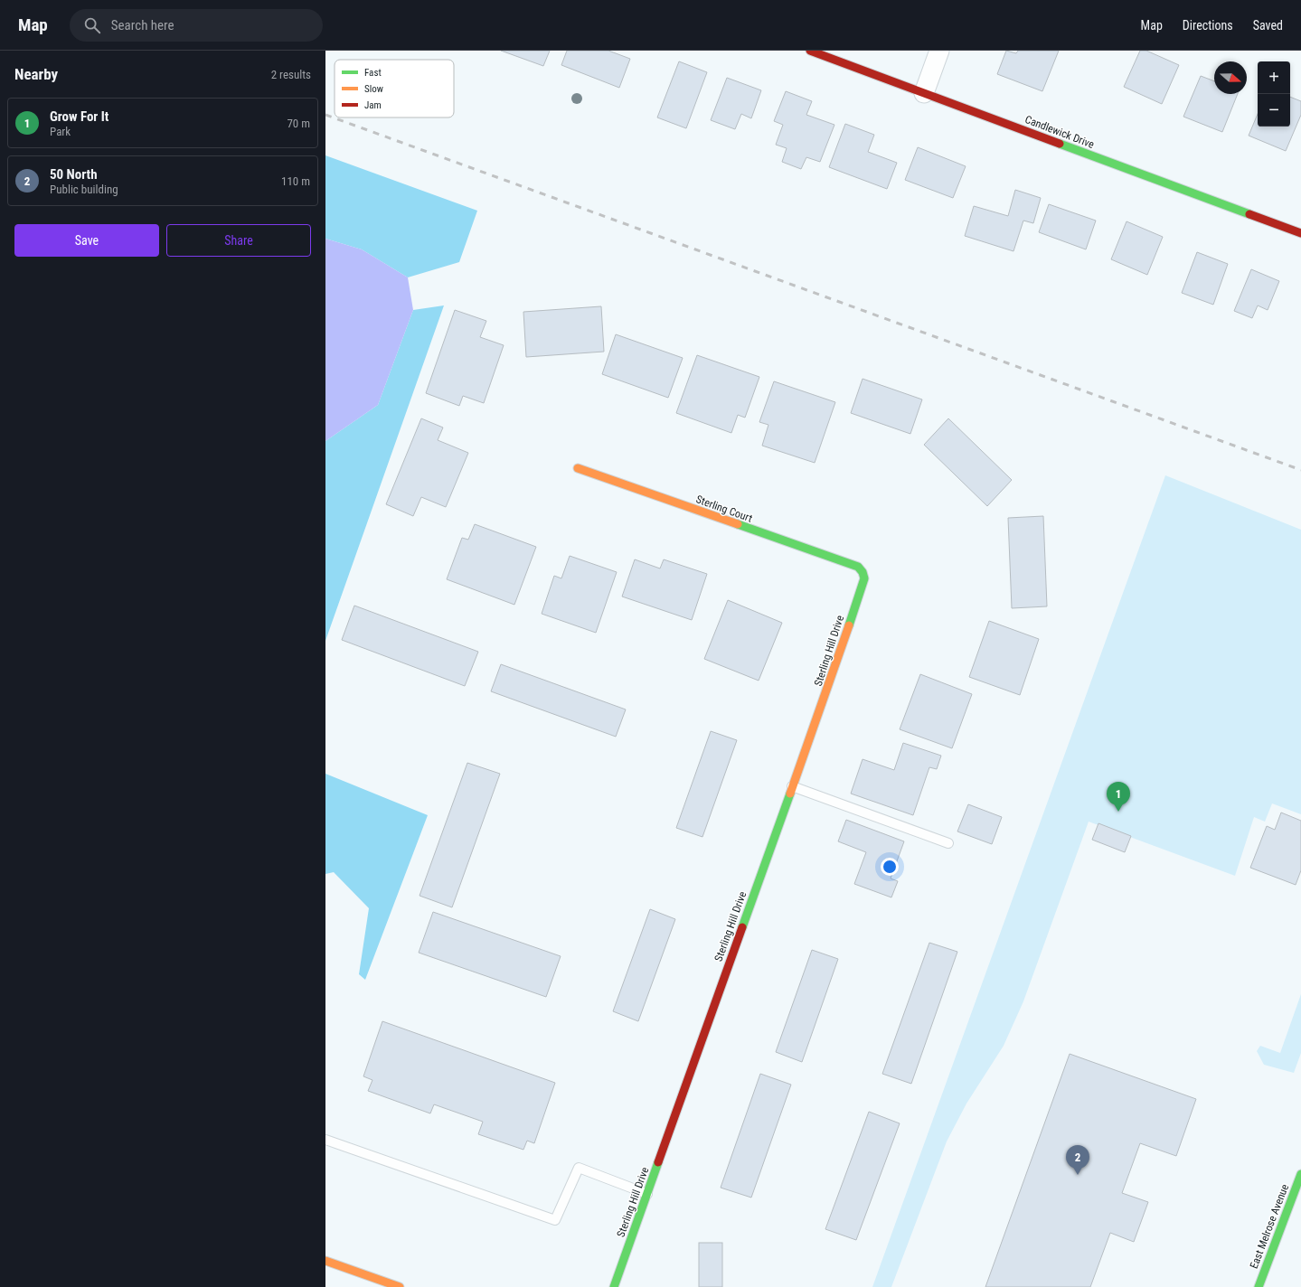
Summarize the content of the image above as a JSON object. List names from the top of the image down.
{
  "streets": {
    "street": [
      "Candlewick Drive",
      "Sterling Court",
      "Sterling Hill Drive",
      "East Melrose Avenue"
    ]
  },
  "crossings": [
    ["Sterling Court", "Sterling Hill Drive"]
  ],
  "legend": ["Fast", "Slow", "Jam"],
  "north": "right",
  "page": {
    "header": "Map",
    "search": "Search here",
    "nav": ["Map", "Directions", "Saved"],
    "heading": ["Nearby", "2 results"],
    "map_buttons": ["+", "−"],
    "list": [
      {
        "mark": "1",
        "name": "Grow For It",
        "note": "Park",
        "value": "70 m"
      },
      {
        "mark": "2",
        "name": "50 North",
        "note": "Public building",
        "value": "110 m"
      }
    ],
    "buttons": ["Save", "Share"],
    "pins": ["1", "2"]
  }
}
